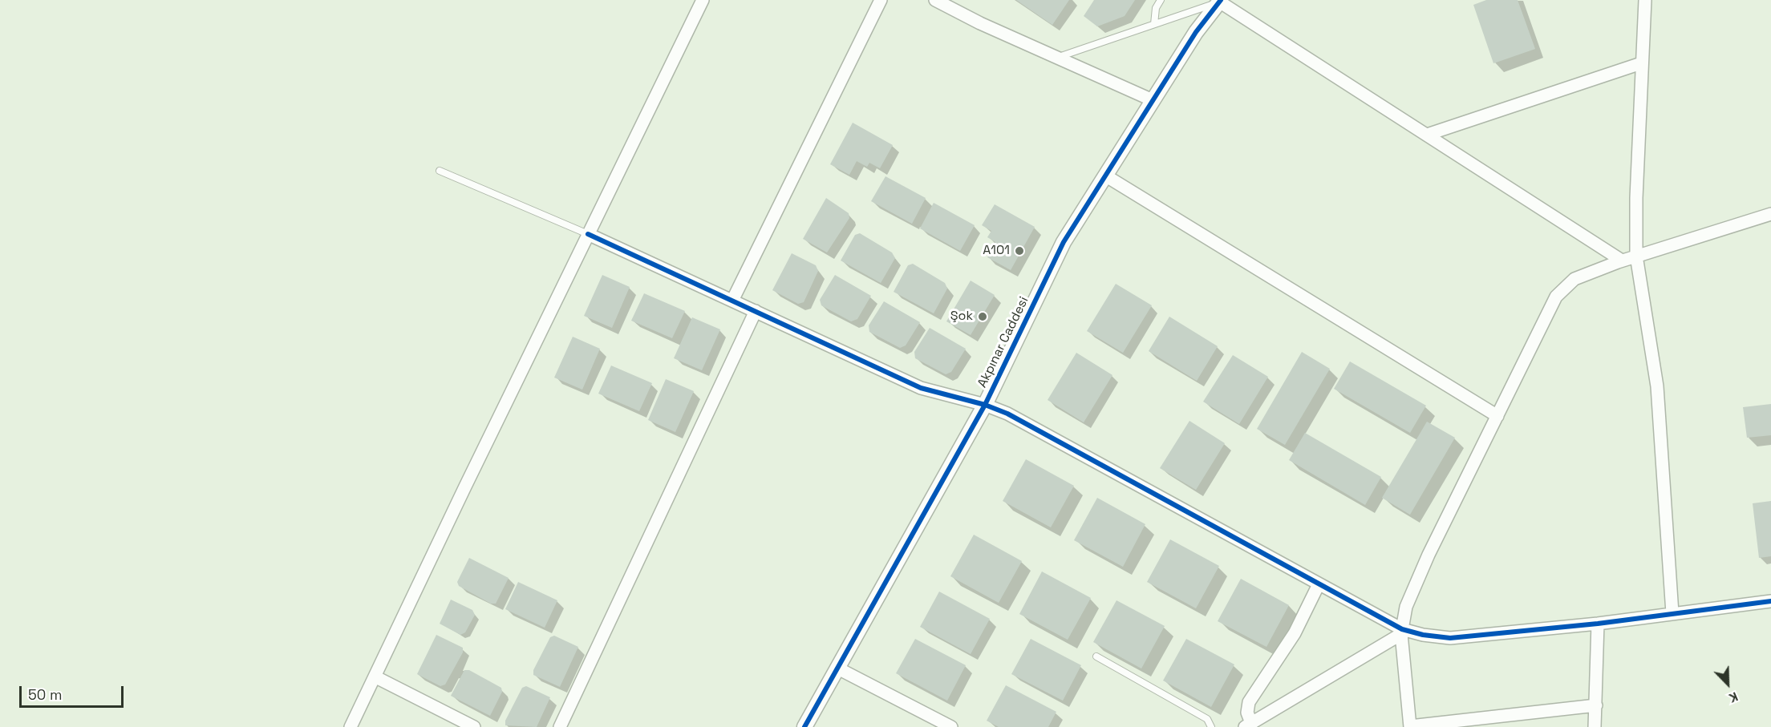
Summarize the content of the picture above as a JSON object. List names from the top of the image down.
{
  "streets": {
    "street": ["Akpınar Caddesi"]
  },
  "places": ["A101", "Şok"],
  "scale_bar": "50 m",
  "north": "bottom right"
}
